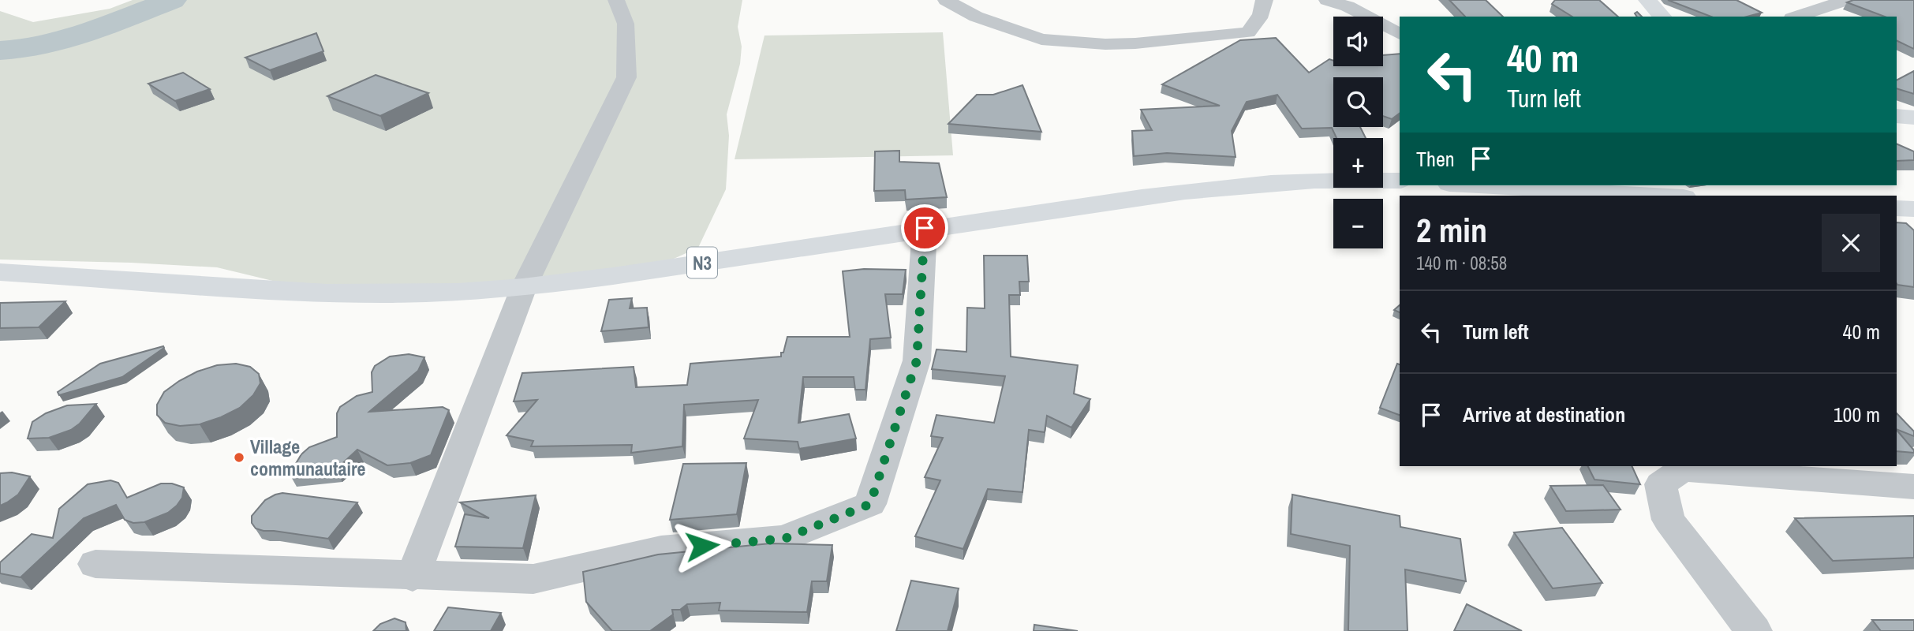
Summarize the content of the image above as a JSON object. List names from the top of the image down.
{
  "streets": {
    "main road": ["N3"]
  },
  "places": ["Village communautaire"],
  "page": {
    "map_buttons": ["+", "−"],
    "turn": ["40 m", "Turn left"],
    "then": "Then",
    "heading": ["2 min", "140 m · 08:58"],
    "list": [
      {
        "name": "Turn left",
        "value": "40 m"
      },
      {
        "name": "Arrive at destination",
        "value": "100 m"
      }
    ]
  }
}
